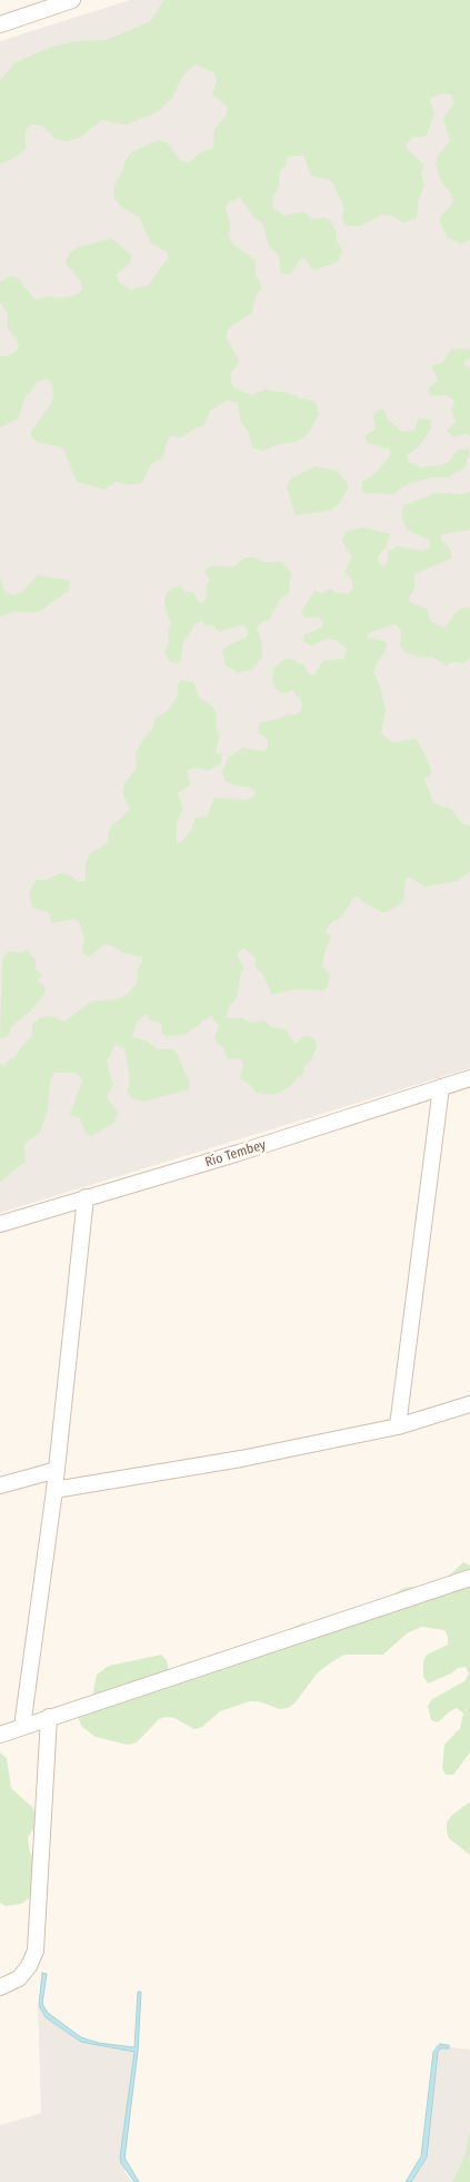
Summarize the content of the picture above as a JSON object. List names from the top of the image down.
{
  "streets": {
    "street": ["Río Tembey"]
  }
}
